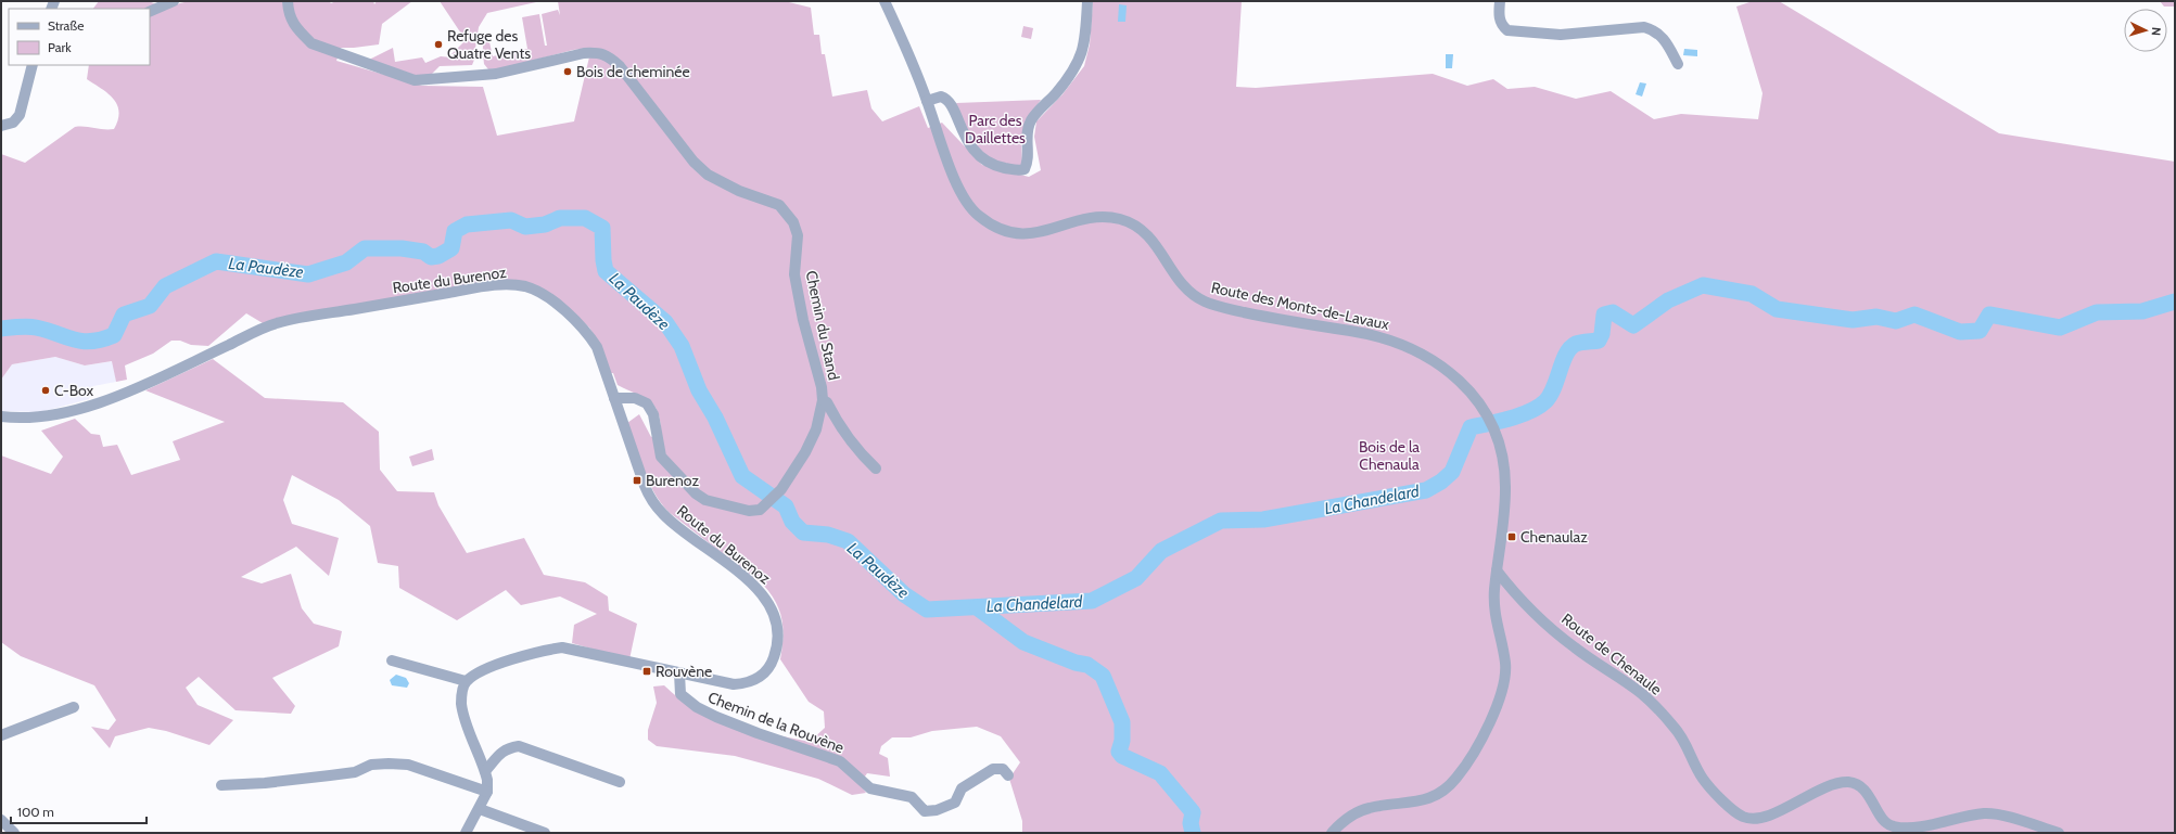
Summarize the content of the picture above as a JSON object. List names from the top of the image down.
{
  "streets": {
    "street": [
      "Route du Burenoz",
      "Route des Monts-de-Lavaux",
      "Chemin du Stand",
      "Route de Chenaule",
      "Chemin de la Rouvène"
    ]
  },
  "crossings": [
    ["Route du Burenoz", "Chemin du Stand"],
    ["Route du Burenoz", "Chemin de la Rouvène"],
    ["Route des Monts-de-Lavaux", "Route de Chenaule"]
  ],
  "water": ["La Paudèze", "La Chandelard"],
  "parks": ["Parc des Daillettes", "Bois de la Chenaula"],
  "places": {
    "other": ["Refuge des Quatre Vents", "Bois de cheminée", "C-Box"],
    "transit": ["Burenoz", "Chenaulaz", "Rouvène"]
  },
  "legend": ["Straße", "Park"],
  "scale_bar": "100 m",
  "north": "right"
}
